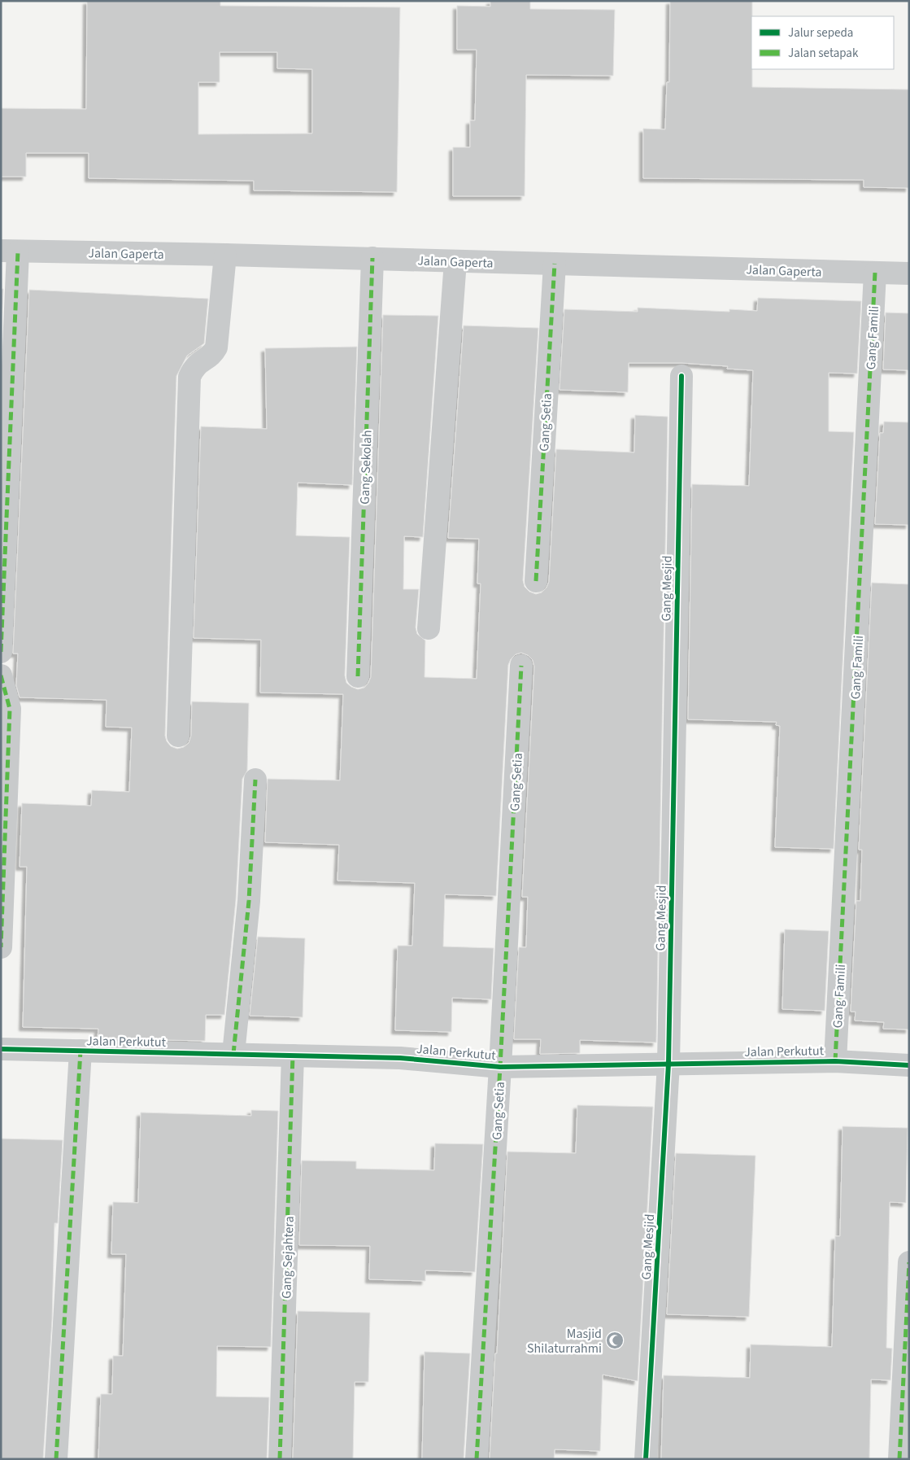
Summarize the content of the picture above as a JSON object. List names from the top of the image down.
{
  "streets": {
    "street": [
      "Jalan Gaperta",
      "Gang Famili",
      "Gang Setia",
      "Gang Sekolah",
      "Gang Mesjid",
      "Jalan Perkutut",
      "Gang Sejahtera"
    ]
  },
  "crossings": [
    ["Jalan Gaperta", "Gang Famili"],
    ["Jalan Gaperta", "Gang Setia"],
    ["Jalan Gaperta", "Gang Sekolah"],
    ["Gang Famili", "Jalan Perkutut"],
    ["Gang Setia", "Jalan Perkutut"],
    ["Gang Mesjid", "Jalan Perkutut"],
    ["Jalan Perkutut", "Gang Sejahtera"]
  ],
  "places": {
    "mosque": ["Masjid Shilaturrahmi"]
  },
  "legend": ["Jalur sepeda", "Jalan setapak"]
}
